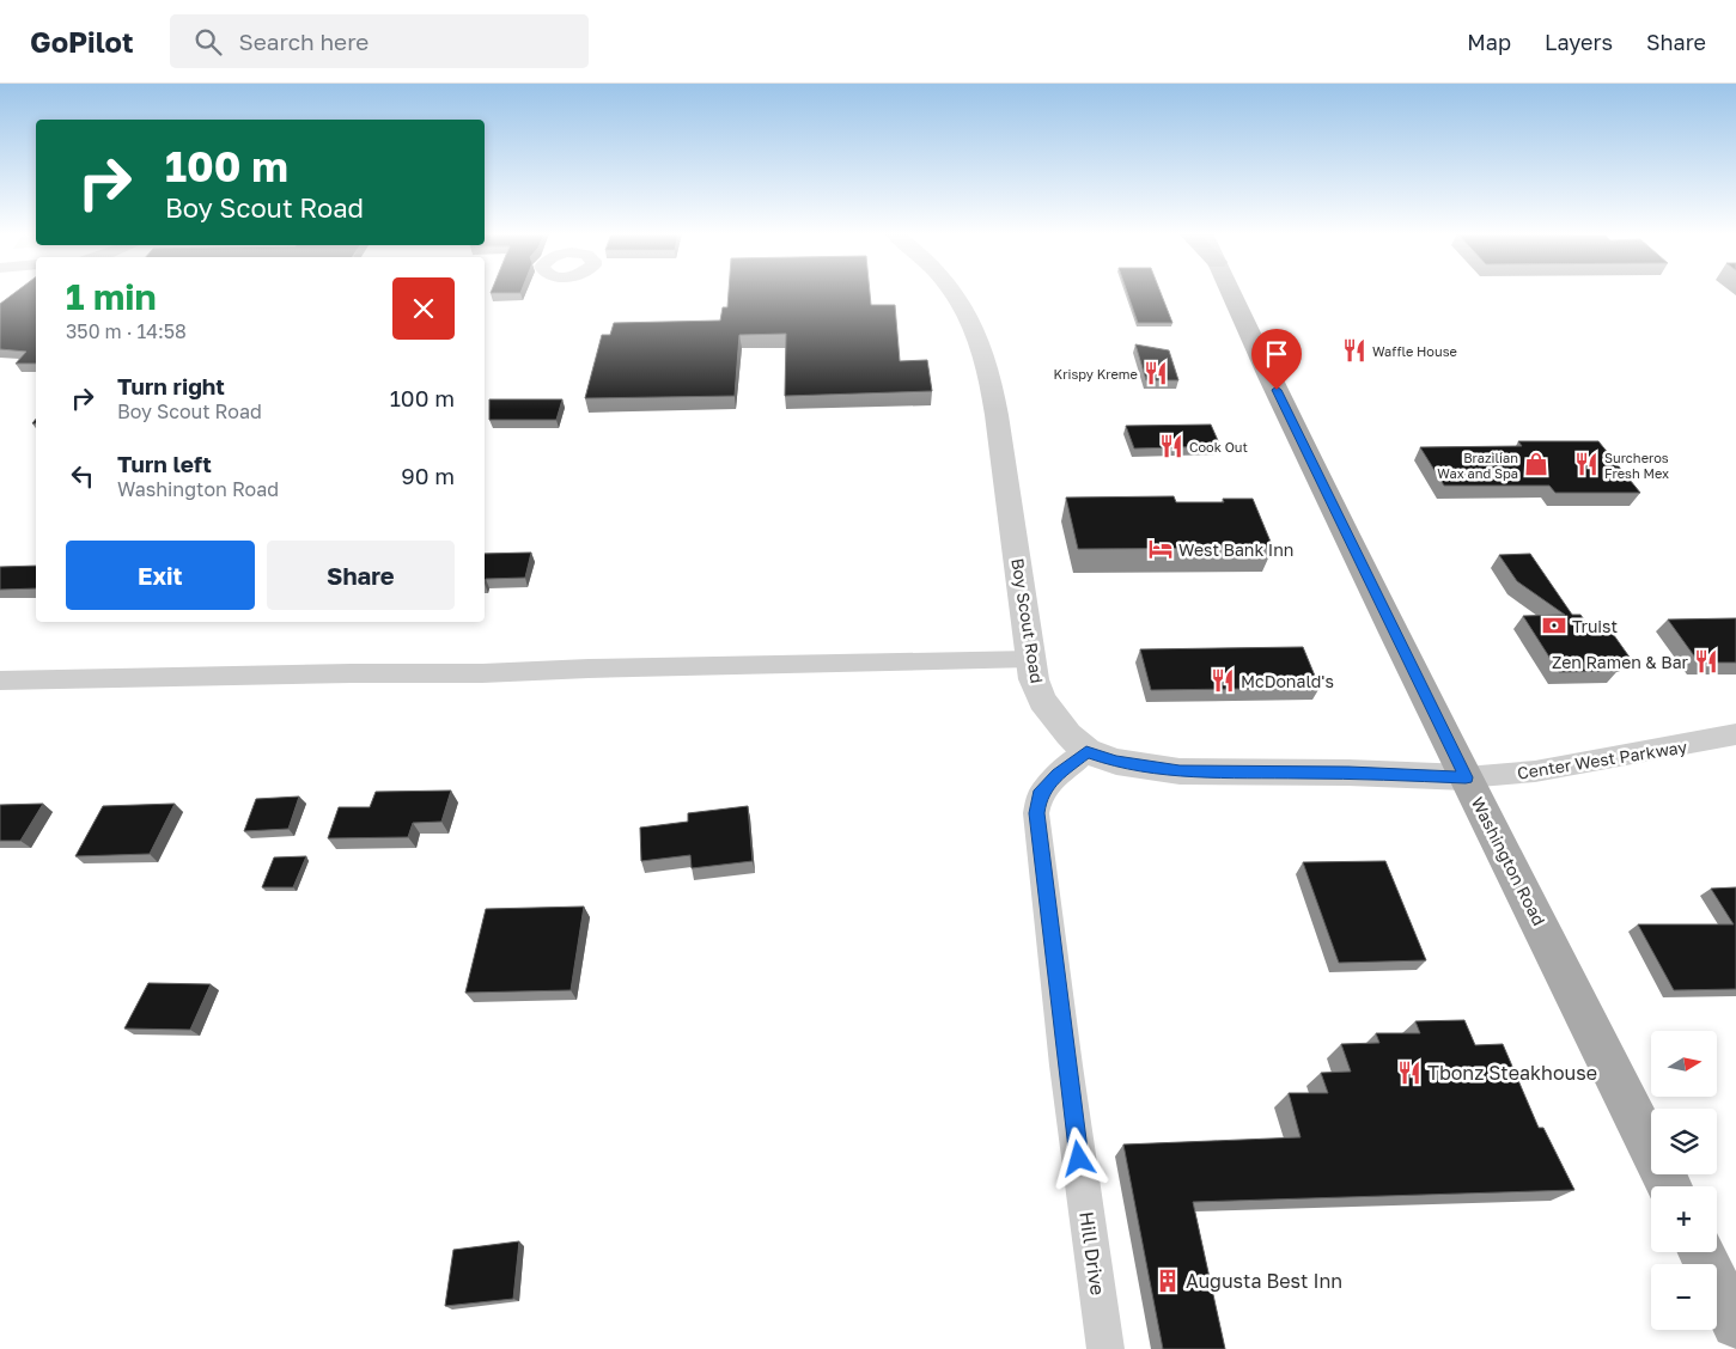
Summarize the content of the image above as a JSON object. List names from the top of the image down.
{
  "streets": {
    "main road": ["Washington Road"],
    "street": ["Boy Scout Road", "Center West Parkway", "Hill Drive"]
  },
  "crossings": [
    ["Boy Scout Road", "Center West Parkway"],
    ["Boy Scout Road", "Washington Road"],
    ["Boy Scout Road", "Hill Drive"],
    ["Center West Parkway", "Washington Road"]
  ],
  "places": {
    "restaurant": [
      "Waffle House",
      "Krispy Kreme",
      "Cook Out",
      "Surcheros Fresh Mex",
      "Zen Ramen & Bar",
      "McDonald's",
      "Tbonz Steakhouse"
    ],
    "shop": ["Brazilian Wax and Spa"],
    "hotel": ["West Bank Inn"],
    "bank": ["Truist"],
    "building": ["Augusta Best Inn"]
  },
  "north": "right",
  "page": {
    "header": "GoPilot",
    "search": "Search here",
    "nav": ["Map", "Layers", "Share"],
    "turn": ["100 m", "Boy Scout Road"],
    "heading": ["1 min", "350 m · 14:58"],
    "list": [
      {
        "name": "Turn right",
        "note": "Boy Scout Road",
        "value": "100 m"
      },
      {
        "name": "Turn left",
        "note": "Washington Road",
        "value": "90 m"
      }
    ],
    "buttons": ["Exit", "Share"],
    "map_buttons": ["+", "−"]
  }
}
